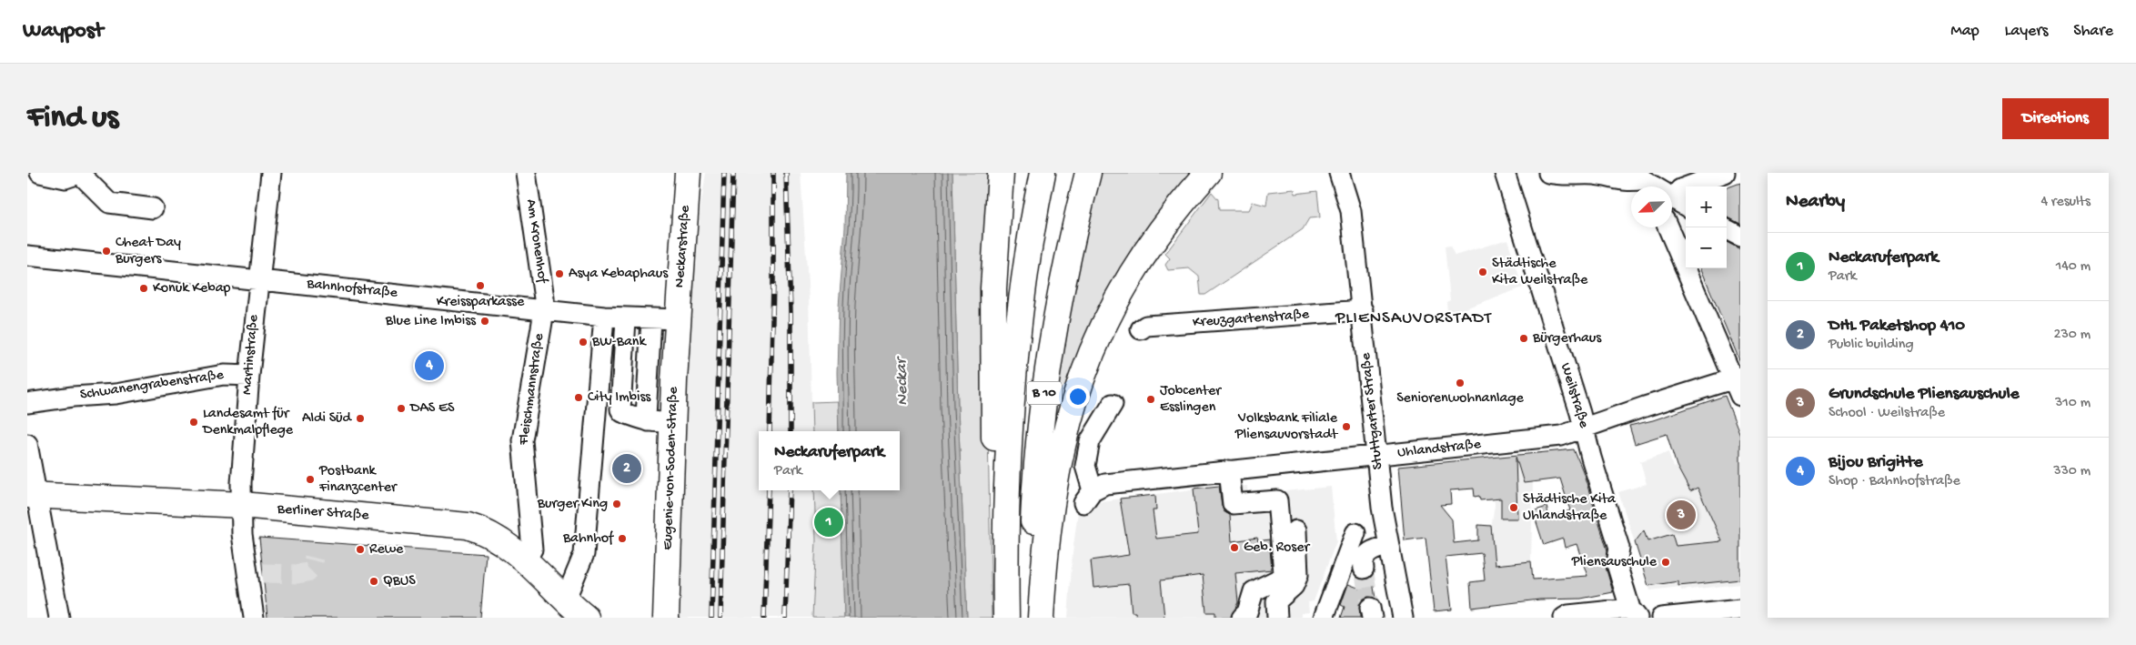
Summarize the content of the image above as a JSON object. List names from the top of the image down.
{
  "streets": {
    "main road": [
      "Neckarstraße",
      "B 10",
      "Eugenie-von-Soden-Straße",
      "Berliner Straße"
    ],
    "street": [
      "Am Kronenhof",
      "Bahnhofstraße",
      "Kreuzgartenstraße",
      "Martinstraße",
      "Schwanengrabenstraße",
      "Fleischmannstraße",
      "Weilstraße",
      "Stuttgarter Straße",
      "Uhlandstraße"
    ]
  },
  "crossings": [
    ["Am Kronenhof", "Bahnhofstraße"],
    ["Am Kronenhof", "Fleischmannstraße"],
    ["Neckarstraße", "Bahnhofstraße"],
    ["Neckarstraße", "Eugenie-von-Soden-Straße"],
    ["Bahnhofstraße", "Martinstraße"],
    ["Bahnhofstraße", "Fleischmannstraße"],
    ["Bahnhofstraße", "Eugenie-von-Soden-Straße"],
    ["Kreuzgartenstraße", "Stuttgarter Straße"],
    ["Martinstraße", "Schwanengrabenstraße"],
    ["Martinstraße", "Berliner Straße"],
    ["Weilstraße", "Uhlandstraße"],
    ["Stuttgarter Straße", "Uhlandstraße"]
  ],
  "districts": ["PLIENSAUVORSTADT"],
  "water": ["Neckar"],
  "places": [
    "Cheat Day Burgers",
    "Städtische Kita Weilstraße",
    "Asya Kebaphaus",
    "Kreissparkasse",
    "Konuk Kebap",
    "Blue Line Imbiss",
    "Bürgerhaus",
    "BW-Bank",
    "Seniorenwohnanlage",
    "City Imbiss",
    "Jobcenter Esslingen",
    "DAS ES",
    "Aldi Süd",
    "Landesamt für Denkmalpflege",
    "Volksbank Filiale Pliensauvorstadt",
    "Postbank Finanzcenter",
    "Burger King",
    "Städtische Kita Uhlandstraße",
    "Bahnhof",
    "Geb. Roser",
    "Rewe",
    "Pliensauschule",
    "QBUS"
  ],
  "north": "bottom left",
  "page": {
    "header": "Waypost",
    "nav": ["Map", "Layers", "Share"],
    "buttons": "Directions",
    "title": "Find us",
    "heading": ["Nearby", "4 results"],
    "map_buttons": ["+", "−"],
    "list": [
      {
        "mark": "1",
        "name": "Neckaruferpark",
        "note": "Park",
        "value": "140 m"
      },
      {
        "mark": "2",
        "name": "DHL Paketshop 410",
        "note": "Public building",
        "value": "230 m"
      },
      {
        "mark": "3",
        "name": "Grundschule Pliensauschule",
        "note": "School · Weilstraße",
        "value": "310 m"
      },
      {
        "mark": "4",
        "name": "Bijou Brigitte",
        "note": "Shop · Bahnhofstraße",
        "value": "330 m"
      }
    ],
    "pins": [
      "4",
      "2",
      "3",
      "1"
    ],
    "popup": ["Neckaruferpark", "Park"]
  }
}
